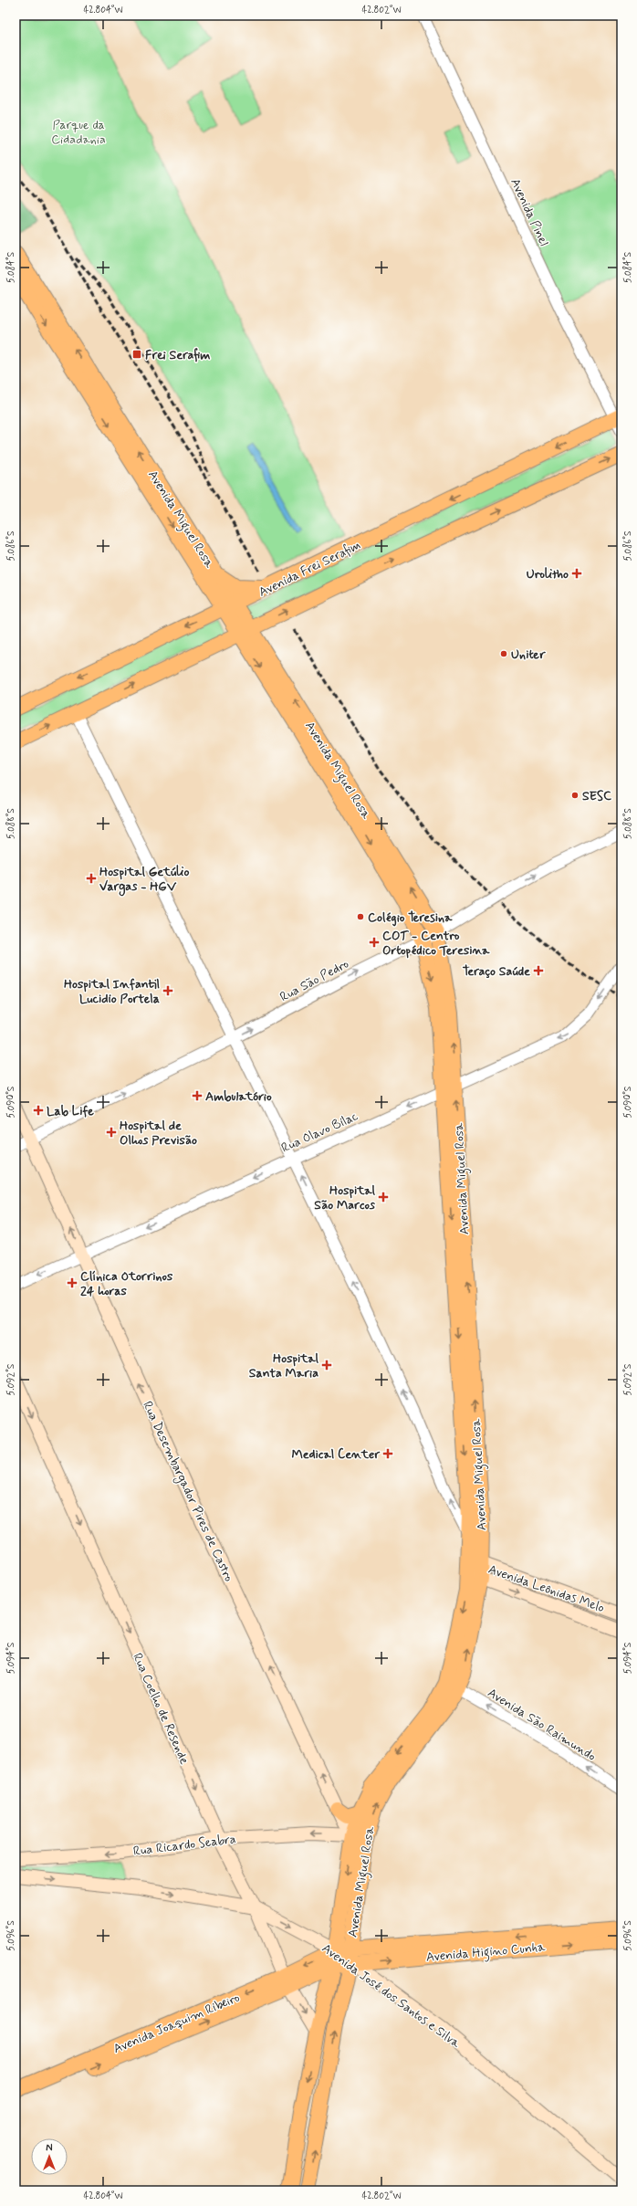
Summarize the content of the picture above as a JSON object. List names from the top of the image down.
{
  "streets": {
    "main road": [
      "Avenida Miguel Rosa",
      "Avenida Frei Serafim",
      "Rua Desembargador Pires de Castro",
      "Avenida Leônidas Melo",
      "Rua Coelho de Resende",
      "Rua Ricardo Seabra",
      "Avenida Higino Cunha",
      "Avenida José dos Santos e Silva",
      "Avenida Joaquim Ribeiro"
    ],
    "street": [
      "Avenida Pinel",
      "Rua São Pedro",
      "Rua Olavo Bilac",
      "Avenida São Raimundo"
    ]
  },
  "crossings": [
    ["Avenida Pinel", "Avenida Frei Serafim"],
    ["Avenida Miguel Rosa", "Avenida Frei Serafim"],
    ["Avenida Miguel Rosa", "Rua São Pedro"],
    ["Avenida Miguel Rosa", "Rua Olavo Bilac"],
    ["Avenida Miguel Rosa", "Rua Desembargador Pires de Castro"],
    ["Avenida Miguel Rosa", "Avenida Leônidas Melo"],
    ["Avenida Miguel Rosa", "Rua Coelho de Resende"],
    ["Avenida Miguel Rosa", "Avenida São Raimundo"],
    ["Avenida Miguel Rosa", "Rua Ricardo Seabra"],
    ["Avenida Miguel Rosa", "Avenida Higino Cunha"],
    ["Avenida Miguel Rosa", "Avenida José dos Santos e Silva"],
    ["Avenida Miguel Rosa", "Avenida Joaquim Ribeiro"],
    ["Rua São Pedro", "Rua Desembargador Pires de Castro"],
    ["Rua Olavo Bilac", "Rua Desembargador Pires de Castro"],
    ["Rua Desembargador Pires de Castro", "Rua Ricardo Seabra"],
    ["Rua Coelho de Resende", "Rua Ricardo Seabra"],
    ["Rua Coelho de Resende", "Avenida José dos Santos e Silva"],
    ["Rua Coelho de Resende", "Avenida Joaquim Ribeiro"],
    ["Avenida Higino Cunha", "Avenida José dos Santos e Silva"],
    ["Avenida Higino Cunha", "Avenida Joaquim Ribeiro"],
    ["Avenida José dos Santos e Silva", "Avenida Joaquim Ribeiro"]
  ],
  "one_way": [
    "Rua São Pedro",
    "Rua Olavo Bilac",
    "Rua Desembargador Pires de Castro",
    "Rua Coelho de Resende",
    "Avenida São Raimundo",
    "Rua Ricardo Seabra",
    "Avenida José dos Santos e Silva"
  ],
  "parks": ["Parque da Cidadania"],
  "places": {
    "transit": ["Frei Serafim"],
    "health": [
      "Urolitho",
      "Hospital Getúlio Vargas - HGV",
      "COT - Centro Ortopédico Teresina",
      "Teraço Saúde",
      "Hospital Infantil Lucidio Portela",
      "Ambulatório",
      "Lab Life",
      "Hospital de Olhos Previsão",
      "Hospital São Marcos",
      "Clínica Otorrinos 24 horas",
      "Hospital Santa Maria",
      "Medical Center"
    ],
    "other": ["Uniter", "SESC", "Colégio Teresina"]
  },
  "north": "top",
  "coordinates": [
    "42.804°W",
    "42.802°W",
    "5.084°S",
    "5.086°S",
    "5.088°S",
    "5.090°S",
    "5.092°S",
    "5.094°S",
    "5.096°S"
  ]
}
